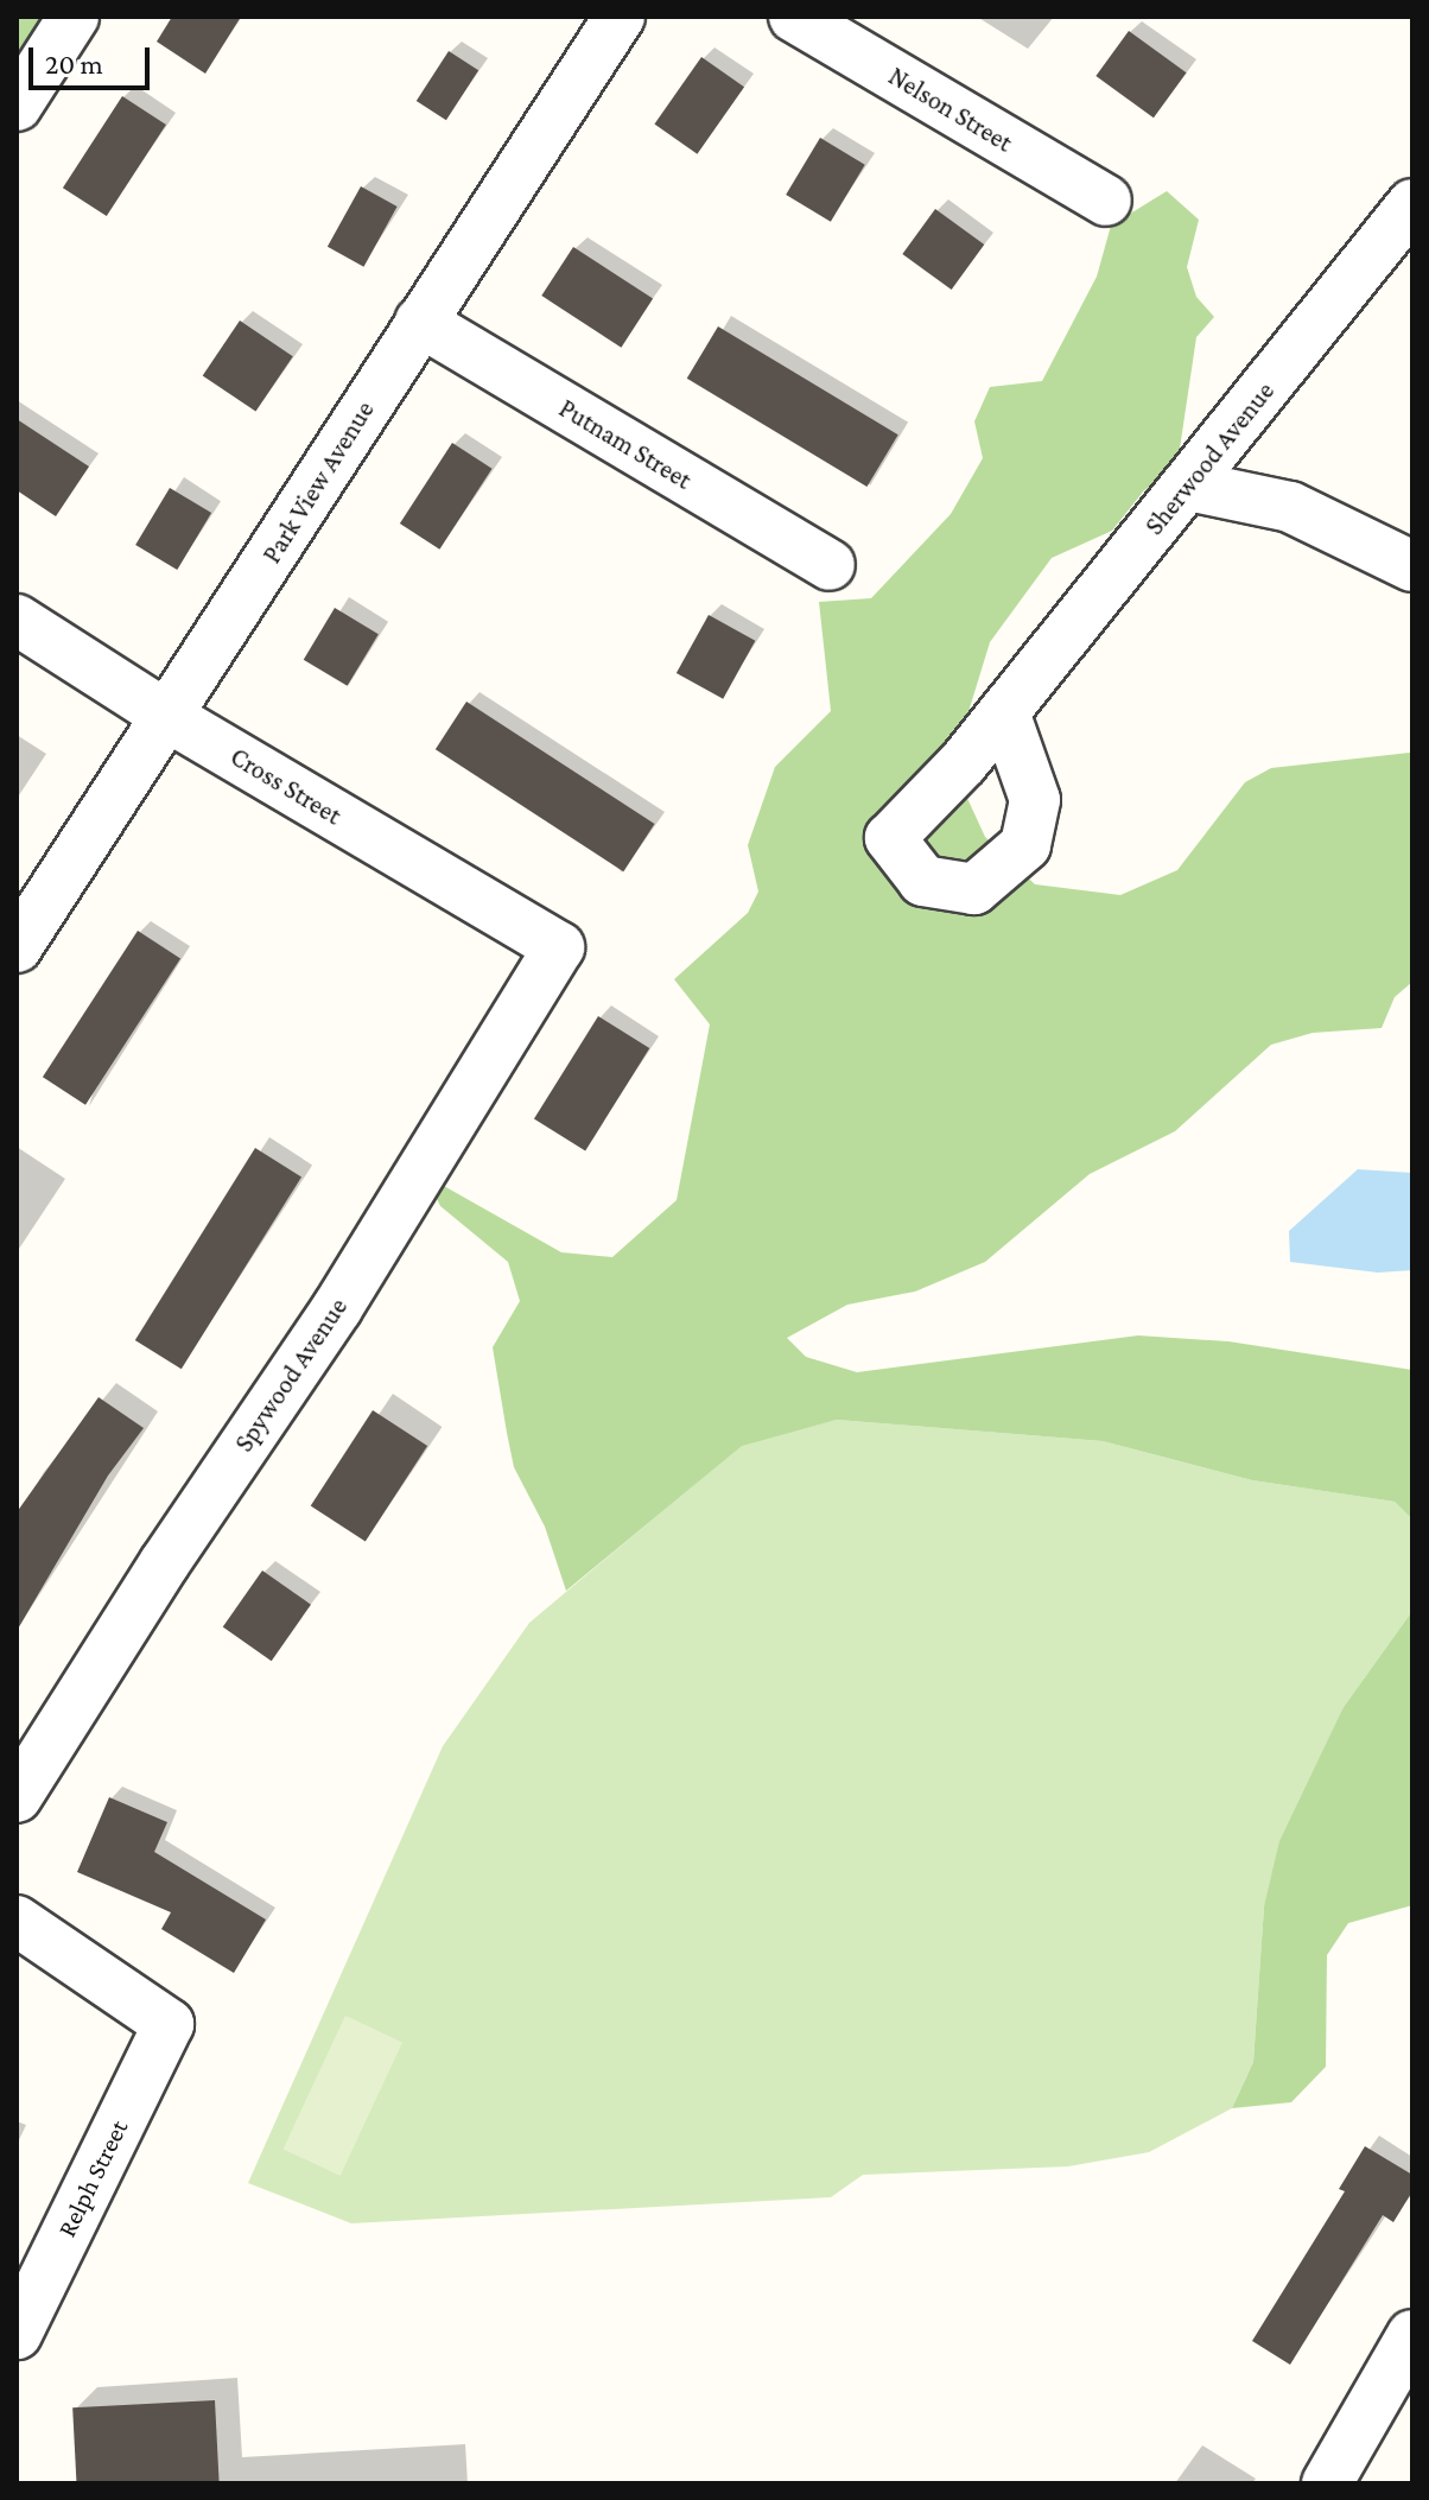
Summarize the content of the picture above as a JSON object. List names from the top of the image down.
{
  "streets": {
    "street": [
      "Nelson Street",
      "Putnam Street",
      "Sherwood Avenue",
      "Park View Avenue",
      "Cross Street",
      "Spywood Avenue",
      "Relph Street"
    ]
  },
  "crossings": [
    ["Putnam Street", "Park View Avenue"],
    ["Park View Avenue", "Cross Street"],
    ["Cross Street", "Spywood Avenue"]
  ],
  "scale_bar": "20 m"
}
